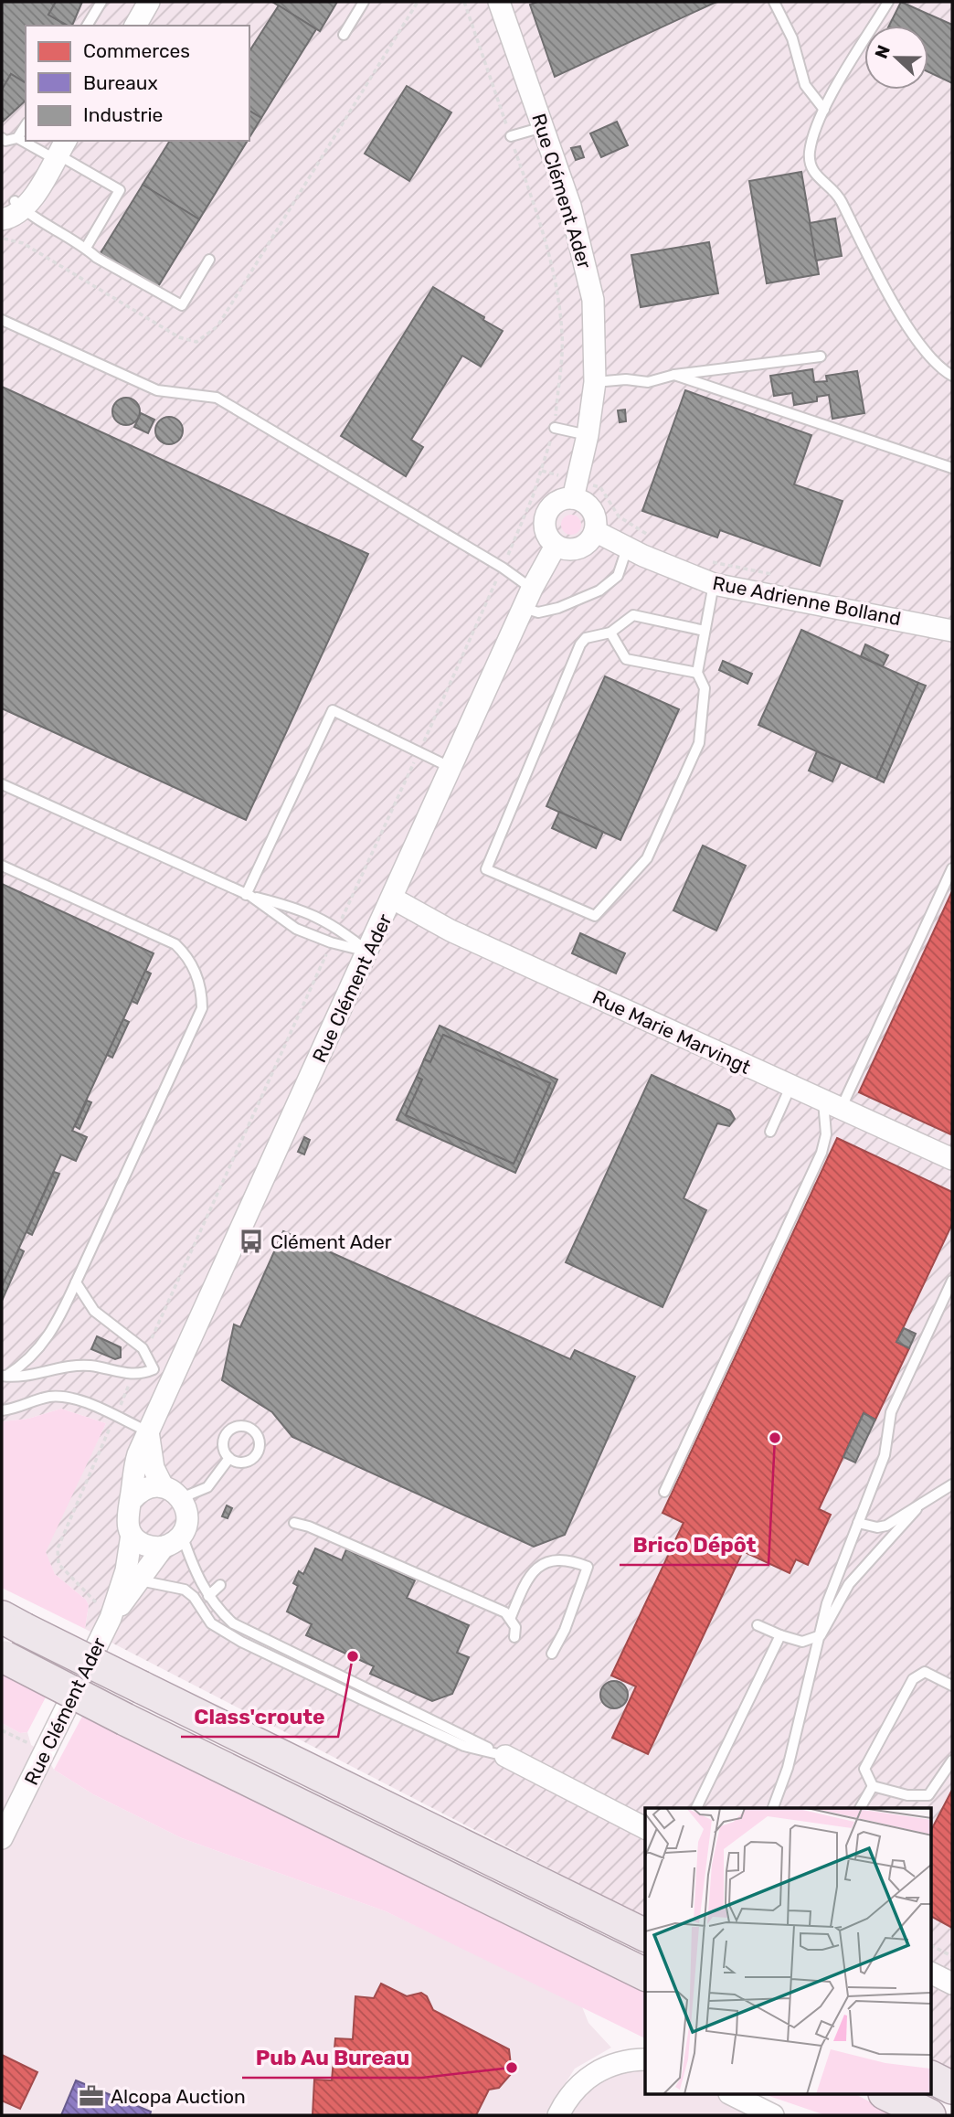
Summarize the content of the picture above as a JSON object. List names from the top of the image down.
{
  "streets": {
    "street": ["Rue Clément Ader", "Rue Adrienne Bolland", "Rue Marie Marvingt"]
  },
  "crossings": [
    ["Rue Clément Ader", "Rue Adrienne Bolland"],
    ["Rue Clément Ader", "Rue Marie Marvingt"]
  ],
  "places": {
    "bus stop": ["Clément Ader"],
    "other": ["Brico Dépôt", "Class'croute", "Pub Au Bureau"],
    "office": ["Alcopa Auction"]
  },
  "legend": ["Commerces", "Bureaux", "Industrie"],
  "north": "left"
}
